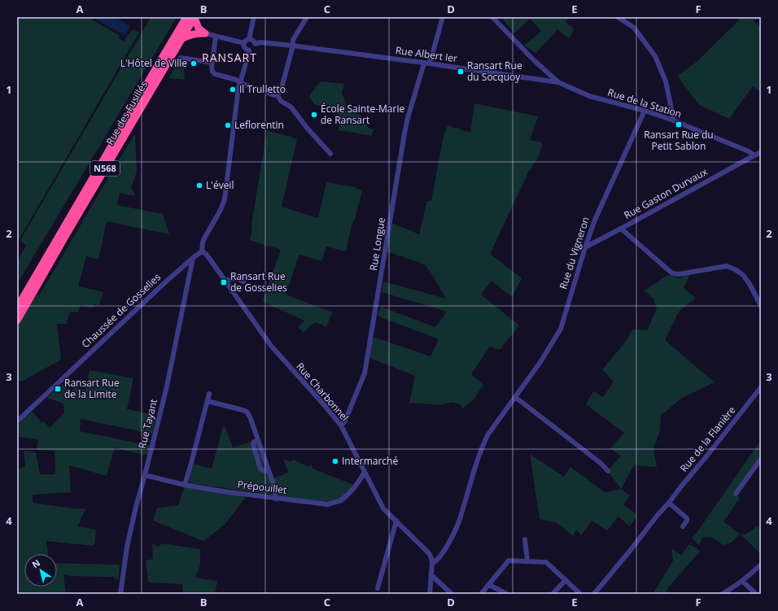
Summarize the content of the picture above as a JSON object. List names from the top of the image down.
{
  "streets": {
    "highway": ["Rue des Fusillés", "N568"],
    "street": [
      "Rue Albert Ier",
      "Rue de la Station",
      "Rue Gaston Durvaux",
      "Rue Longue",
      "Rue du Vigneron",
      "Chaussée de Gosselies",
      "Rue Charbonnel",
      "Rue Tayant",
      "Rue de la Flanière",
      "Prépouillet"
    ]
  },
  "crossings": [
    ["Rue Albert Ier", "Rue de la Station"],
    ["Rue Albert Ier", "Rue Longue"],
    ["Rue de la Station", "Rue Gaston Durvaux"],
    ["Rue de la Station", "Rue du Vigneron"],
    ["Rue Gaston Durvaux", "Rue du Vigneron"],
    ["Rue Longue", "Rue Charbonnel"],
    ["Rue du Vigneron", "Rue Charbonnel"],
    ["Chaussée de Gosselies", "Rue Charbonnel"],
    ["Chaussée de Gosselies", "Rue Tayant"],
    ["Rue Charbonnel", "Prépouillet"],
    ["Rue Tayant", "Prépouillet"]
  ],
  "districts": ["RANSART"],
  "places": {
    "other": [
      "L'Hôtel de Ville",
      "Il Trulletto",
      "École Sainte-Marie de Ransart",
      "Leflorentin",
      "L'éveil",
      "Intermarché"
    ],
    "transit": [
      "Ransart Rue du Socquoy",
      "Ransart Rue du Petit Sablon",
      "Ransart Rue de Gosselies",
      "Ransart Rue de la Limite"
    ]
  },
  "north": "top left",
  "grid": {
    "columns": [
      "A",
      "B",
      "C",
      "D",
      "E",
      "F"
    ],
    "rows": [
      "1",
      "2",
      "3",
      "4"
    ]
  }
}
